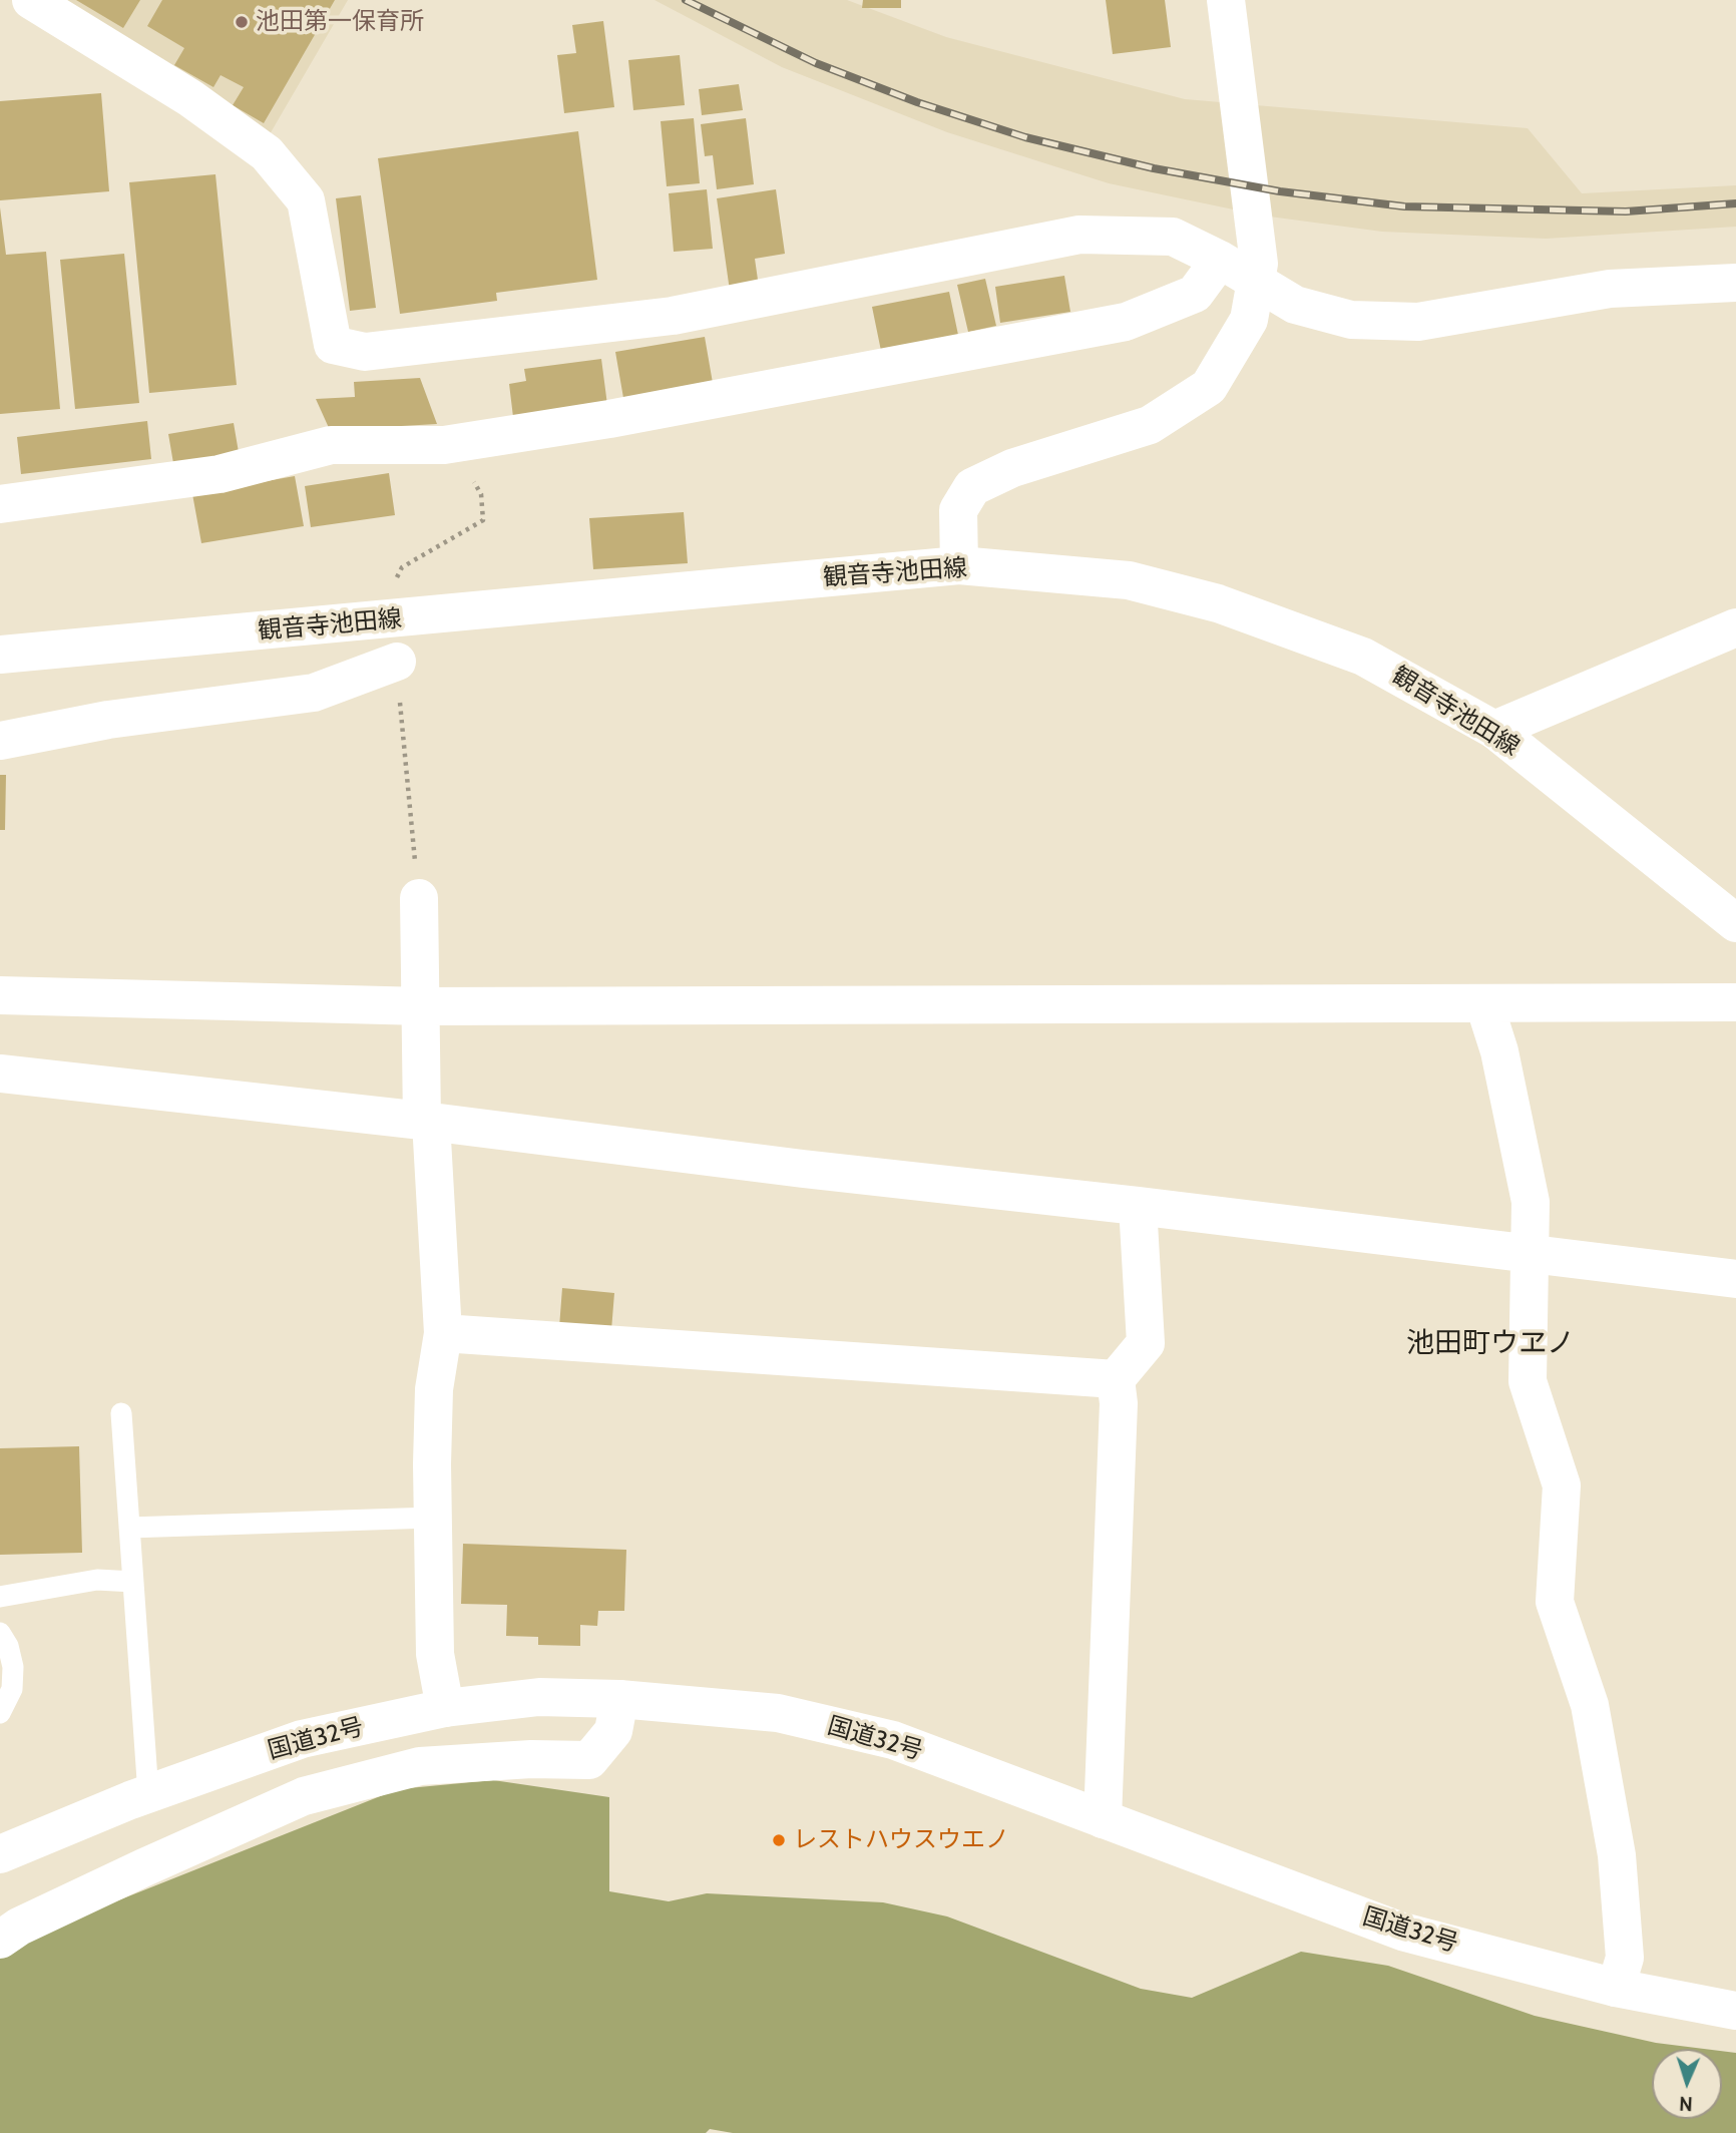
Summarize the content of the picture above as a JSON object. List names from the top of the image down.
{
  "streets": {
    "main road": ["観音寺池田線", "国道32号"]
  },
  "districts": ["池田町ウヱノ"],
  "places": ["池田第一保育所", "レストハウスウエノ"],
  "north": "bottom"
}
